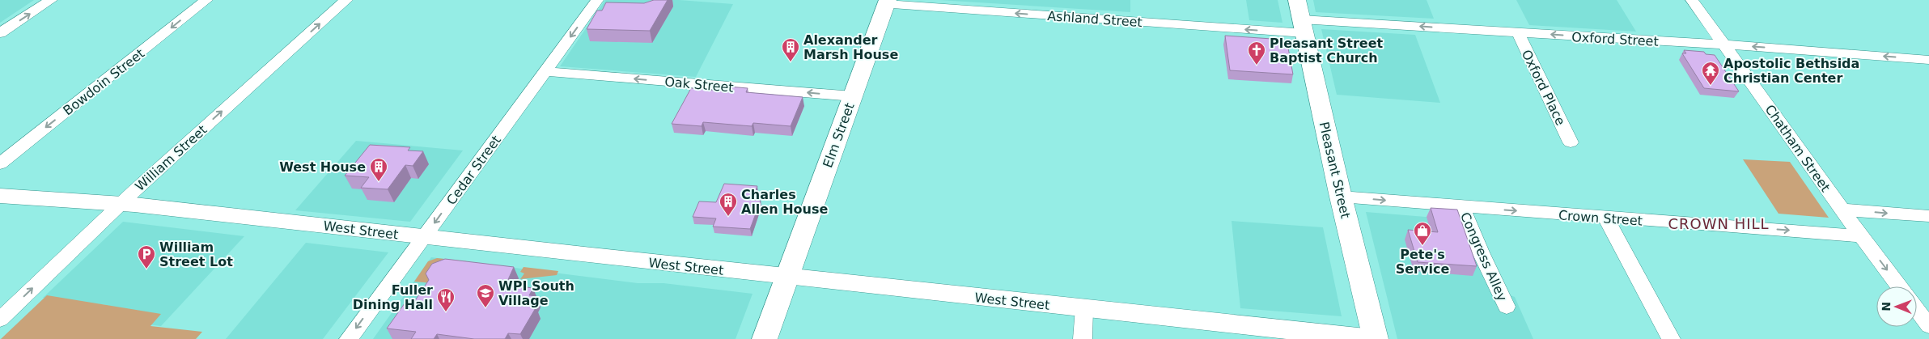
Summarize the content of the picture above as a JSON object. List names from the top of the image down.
{
  "streets": {
    "main road": ["Elm Street", "Pleasant Street"],
    "street": [
      "Ashland Street",
      "Oxford Street",
      "Bowdoin Street",
      "Oak Street",
      "Oxford Place",
      "Chatham Street",
      "William Street",
      "Cedar Street",
      "Crown Street",
      "West Street",
      "Congress Alley"
    ]
  },
  "crossings": [
    ["Ashland Street", "Oxford Street"],
    ["Ashland Street", "Elm Street"],
    ["Ashland Street", "Pleasant Street"],
    ["Oxford Street", "Oxford Place"],
    ["Oxford Street", "Chatham Street"],
    ["Oxford Street", "Pleasant Street"],
    ["Oak Street", "Elm Street"],
    ["Oak Street", "Cedar Street"],
    ["Elm Street", "West Street"],
    ["Chatham Street", "Crown Street"],
    ["William Street", "West Street"],
    ["Cedar Street", "West Street"],
    ["Pleasant Street", "Crown Street"],
    ["Pleasant Street", "West Street"],
    ["Crown Street", "Congress Alley"]
  ],
  "one_way": [
    "Ashland Street",
    "Oxford Street",
    "Bowdoin Street",
    "Oak Street",
    "William Street",
    "Cedar Street",
    "Crown Street"
  ],
  "districts": ["CROWN HILL"],
  "places": {
    "building": ["Alexander Marsh House", "West House", "Charles Allen House"],
    "church": ["Pleasant Street Baptist Church"],
    "temple": ["Apostolic Bethsida Christian Center"],
    "shop": ["Pete's Service"],
    "parking": ["William Street Lot"],
    "school or university": ["WPI South Village"],
    "restaurant": ["Fuller Dining Hall"]
  },
  "north": "left"
}
